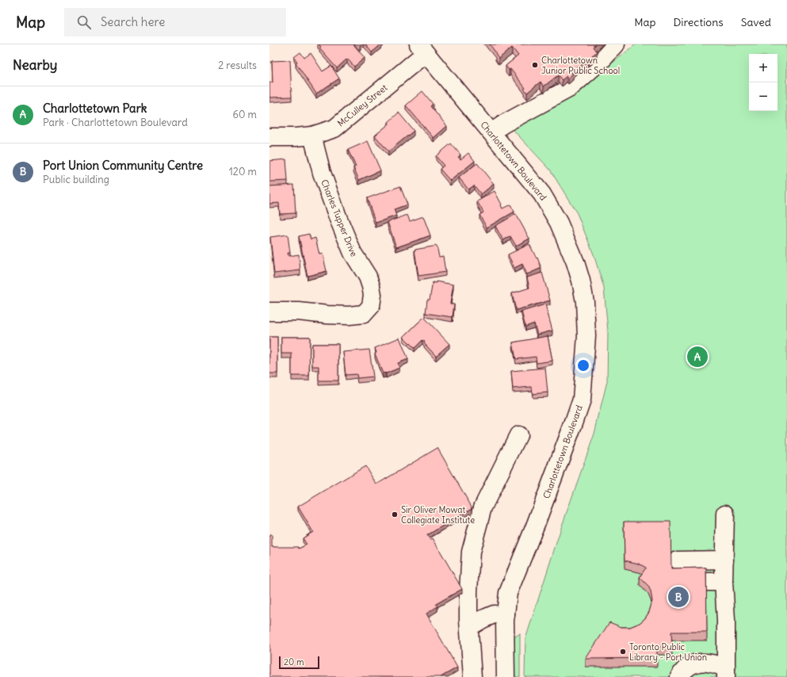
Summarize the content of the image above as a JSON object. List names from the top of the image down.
{
  "streets": {
    "street": ["McCulley Street", "Charlottetown Boulevard", "Charles Tupper Drive"]
  },
  "crossings": [
    ["McCulley Street", "Charlottetown Boulevard"],
    ["McCulley Street", "Charles Tupper Drive"]
  ],
  "places": ["Charlottetown Junior Public School", "Sir Oliver Mowat Collegiate Institute", "Toronto Public Library - Port Union"],
  "scale_bar": "20 m",
  "page": {
    "header": "Map",
    "search": "Search here",
    "nav": ["Map", "Directions", "Saved"],
    "heading": ["Nearby", "2 results"],
    "map_buttons": ["+", "−"],
    "list": [
      {
        "mark": "A",
        "name": "Charlottetown Park",
        "note": "Park · Charlottetown Boulevard",
        "value": "60 m"
      },
      {
        "mark": "B",
        "name": "Port Union Community Centre",
        "note": "Public building",
        "value": "120 m"
      }
    ],
    "pins": ["A", "B"],
    "scale": "20 m"
  }
}
